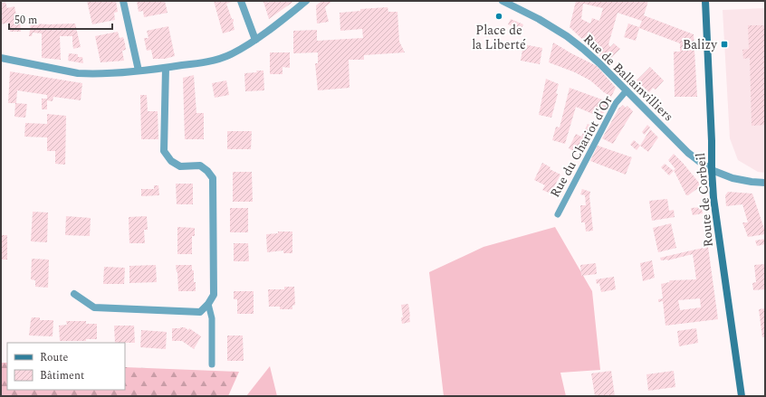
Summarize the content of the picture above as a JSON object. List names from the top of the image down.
{
  "streets": {
    "main road": ["Route de Corbeil"],
    "street": ["Rue de Ballainvilliers"],
    "lane": ["Rue du Chariot d'Or"]
  },
  "crossings": [
    ["Rue de Ballainvilliers", "Rue du Chariot d'Or"],
    ["Rue de Ballainvilliers", "Route de Corbeil"]
  ],
  "places": {
    "other": ["Place de la Liberté"],
    "transit": ["Balizy"]
  },
  "legend": ["Route", "Bâtiment"],
  "scale_bar": "50 m"
}
